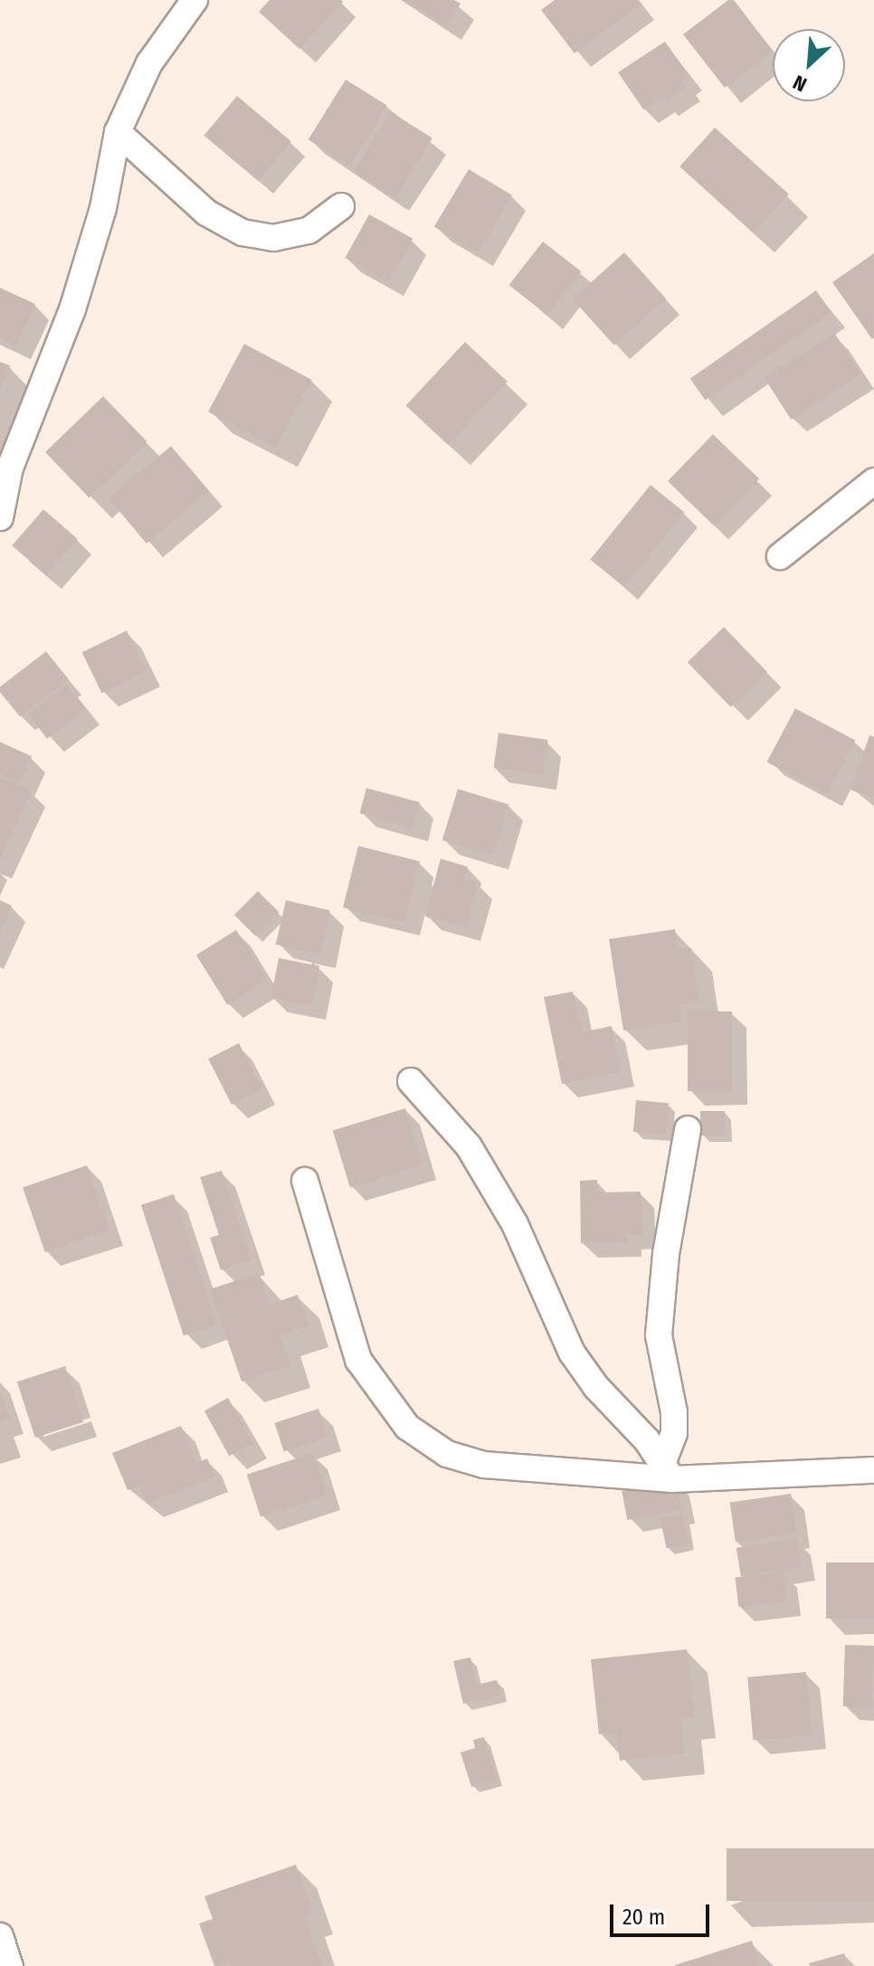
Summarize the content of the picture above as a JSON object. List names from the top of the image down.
{
  "scale_bar": "20 m",
  "north": "bottom left"
}
